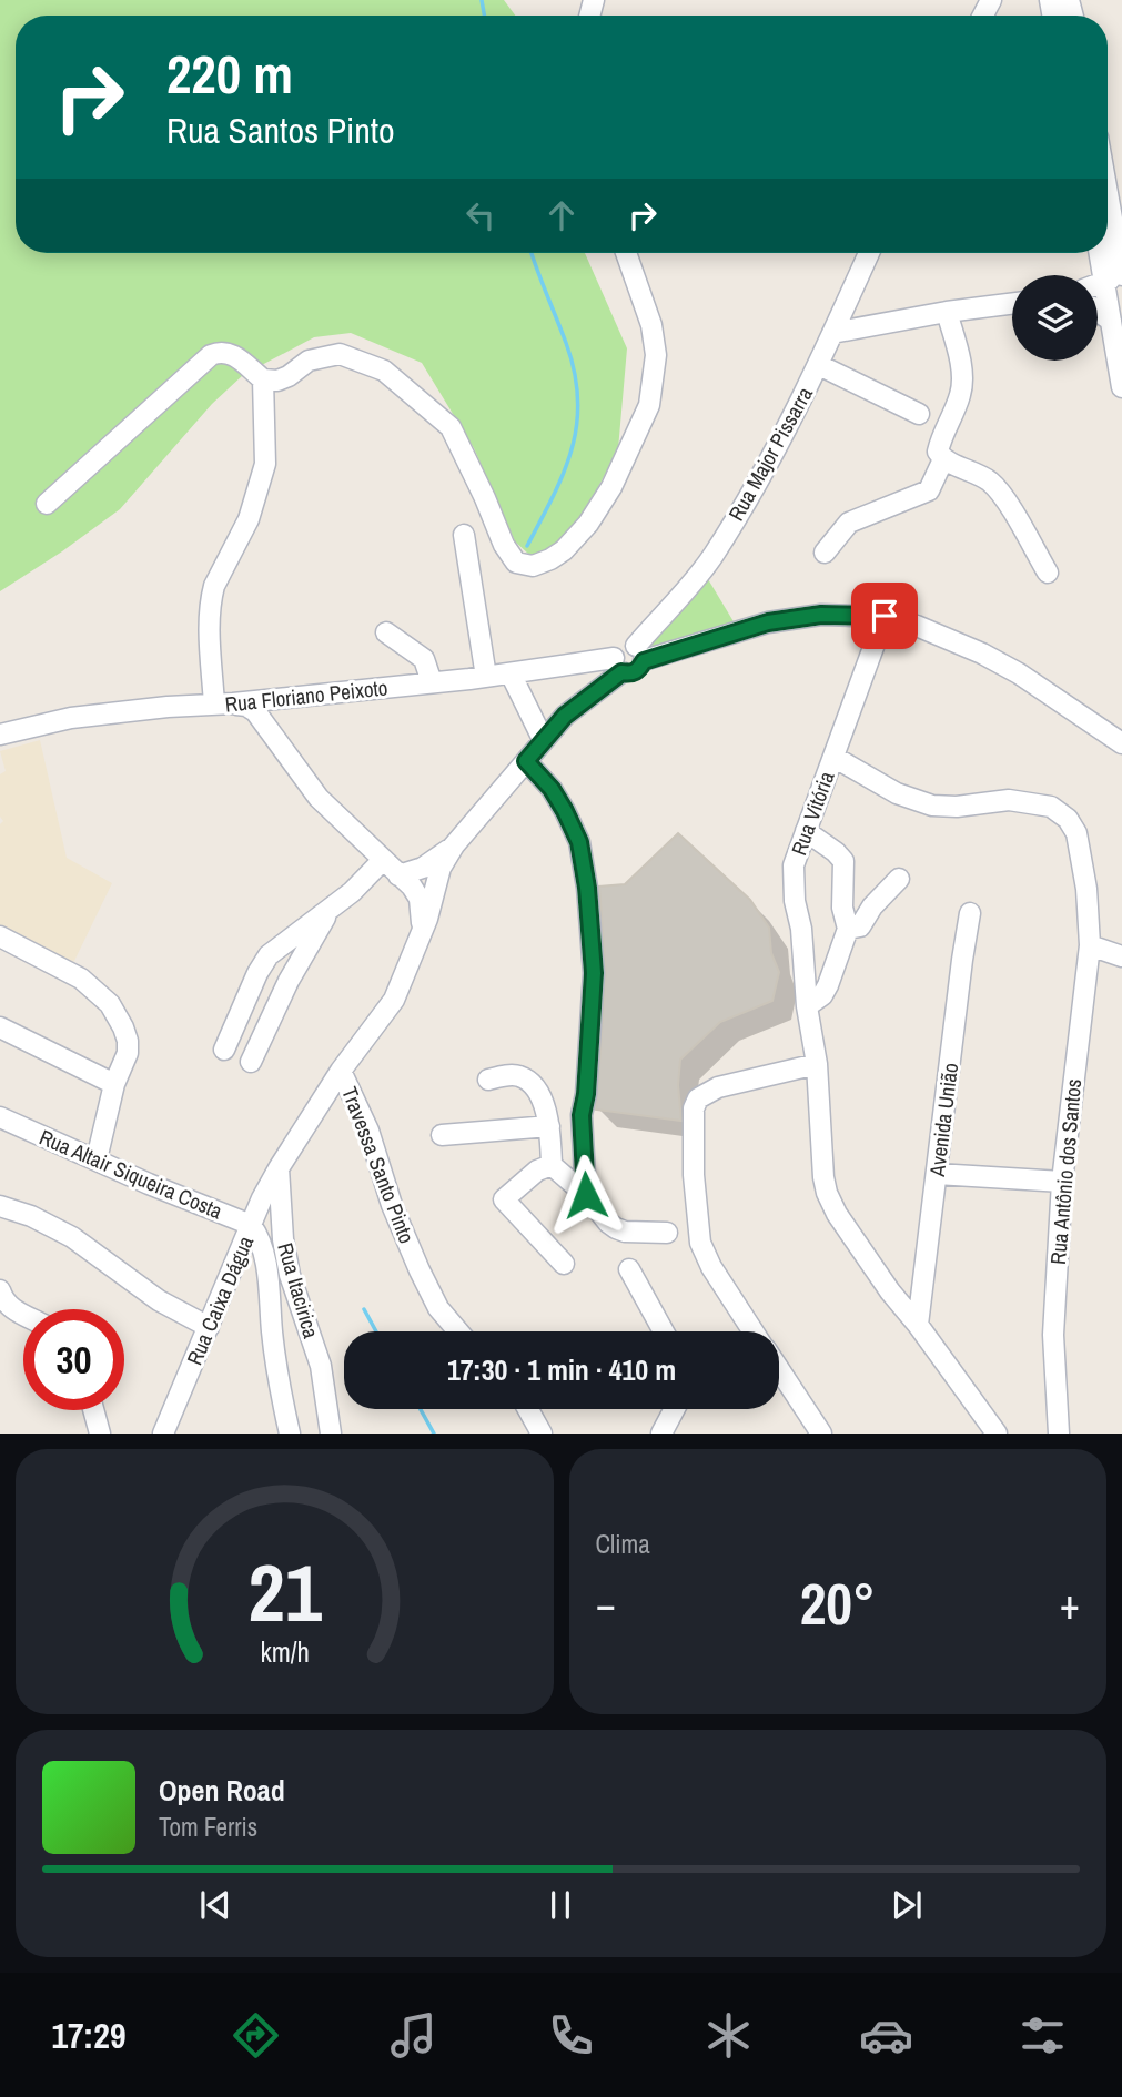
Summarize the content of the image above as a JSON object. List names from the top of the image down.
{
  "streets": {
    "street": [
      "Rua Major Pissarra",
      "Rua Floriano Peixoto",
      "Rua Vitória",
      "Avenida União",
      "Travessa Santo Pinto",
      "Rua Antônio dos Santos",
      "Rua Altair Siqueira Costa",
      "Rua Itacirica",
      "Rua Caixa Dágua"
    ]
  },
  "crossings": [
    ["Rua Vitória", "Avenida União"],
    ["Rua Vitória", "Rua Antônio dos Santos"],
    ["Rua Altair Siqueira Costa", "Rua Caixa Dágua"],
    ["Rua Itacirica", "Rua Caixa Dágua"]
  ],
  "page": {
    "turn": ["220 m", "Rua Santos Pinto"],
    "limit": "30",
    "trip": "17:30 · 1 min · 410 m",
    "tile": "Clima",
    "heat": ["−", "20°", "+"],
    "song": ["Open Road", "Tom Ferris"],
    "tabs": "17:29",
    "gauge": ["21", "km/h"]
  }
}
